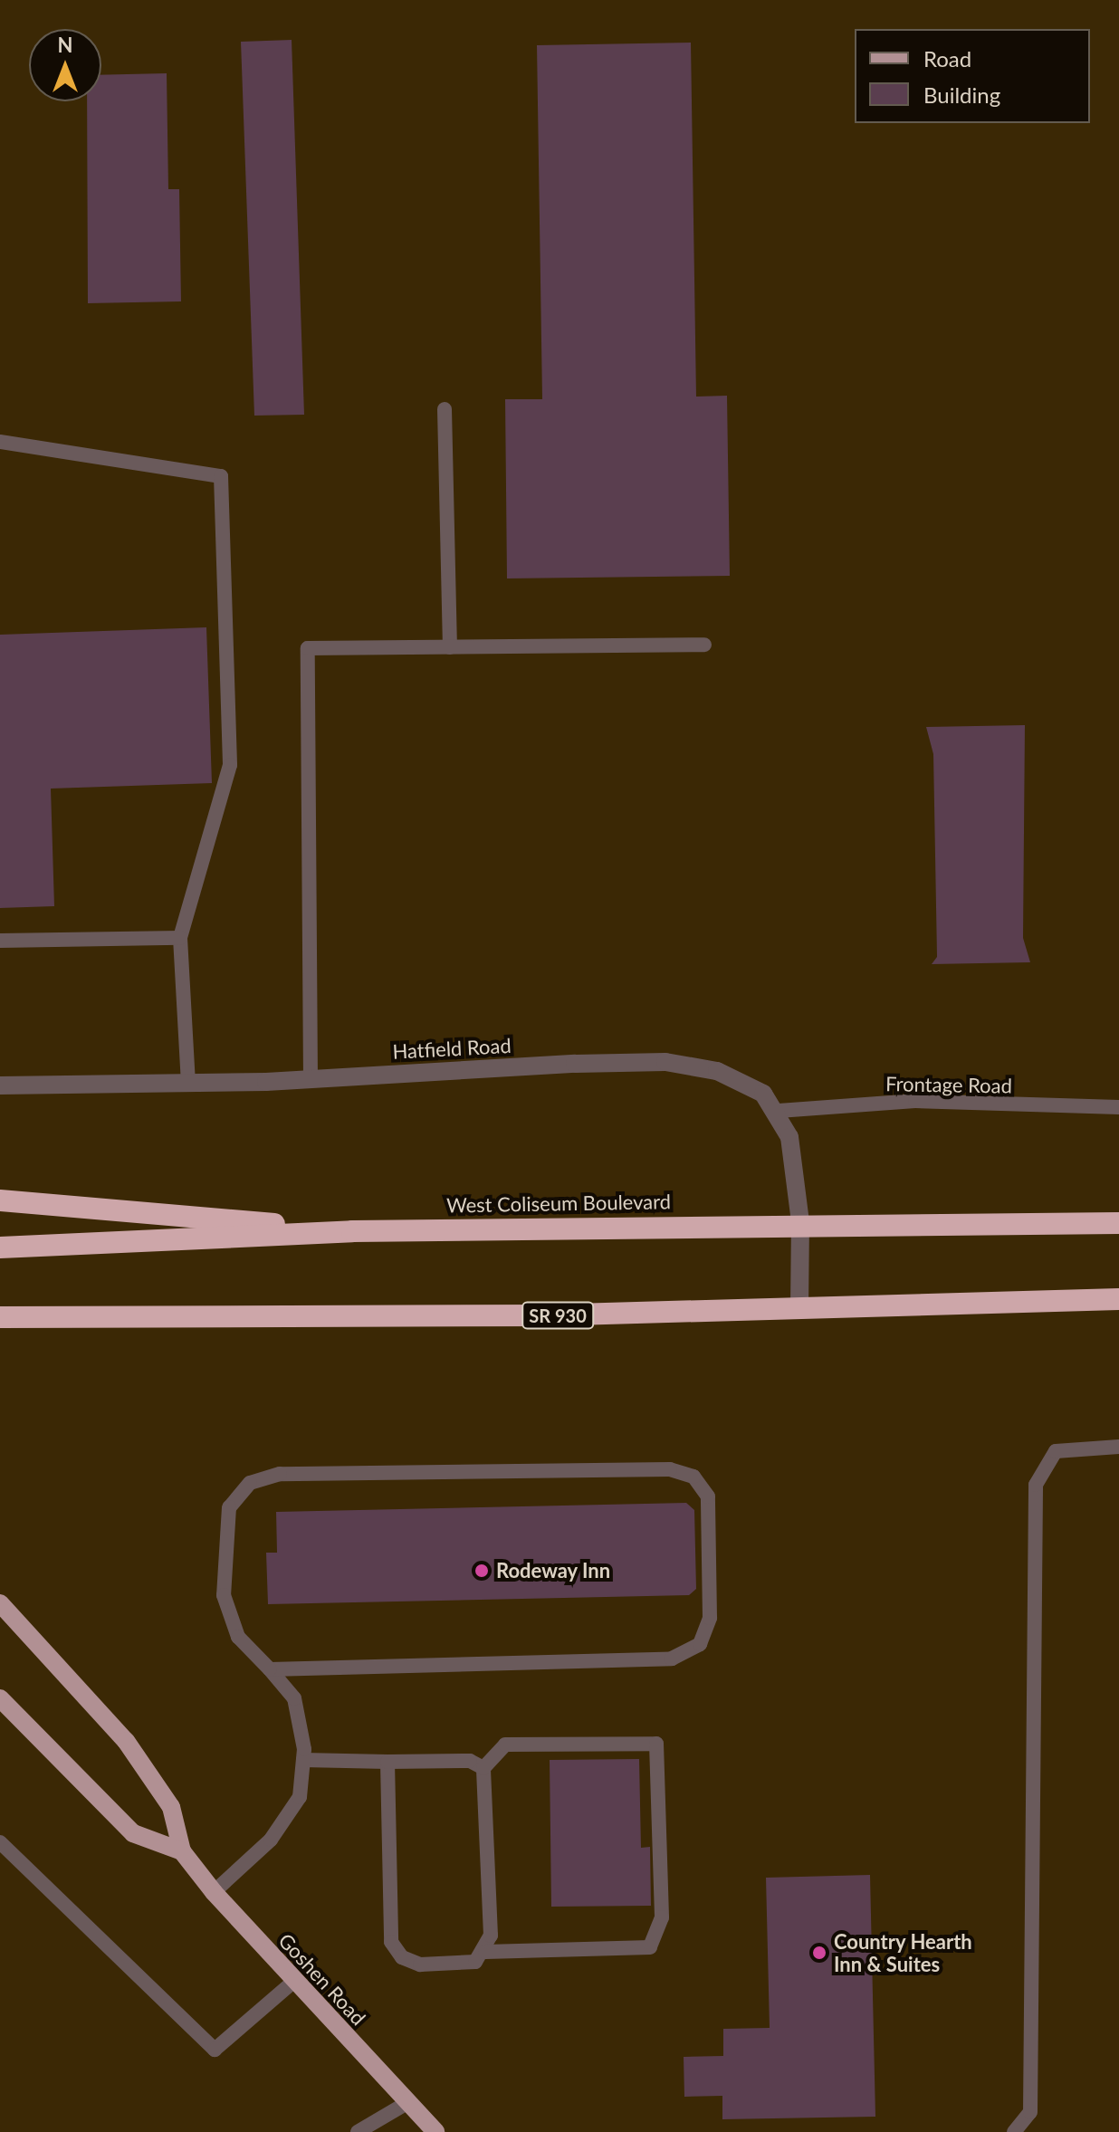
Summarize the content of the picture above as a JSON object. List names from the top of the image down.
{
  "streets": {
    "highway": ["West Coliseum Boulevard", "SR 930"],
    "main road": ["Goshen Road"],
    "street": ["Hatfield Road"],
    "lane": ["Frontage Road"]
  },
  "crossings": [
    ["Hatfield Road", "Frontage Road"]
  ],
  "places": ["Rodeway Inn", "Country Hearth Inn & Suites"],
  "legend": ["Road", "Building"],
  "north": "top"
}
